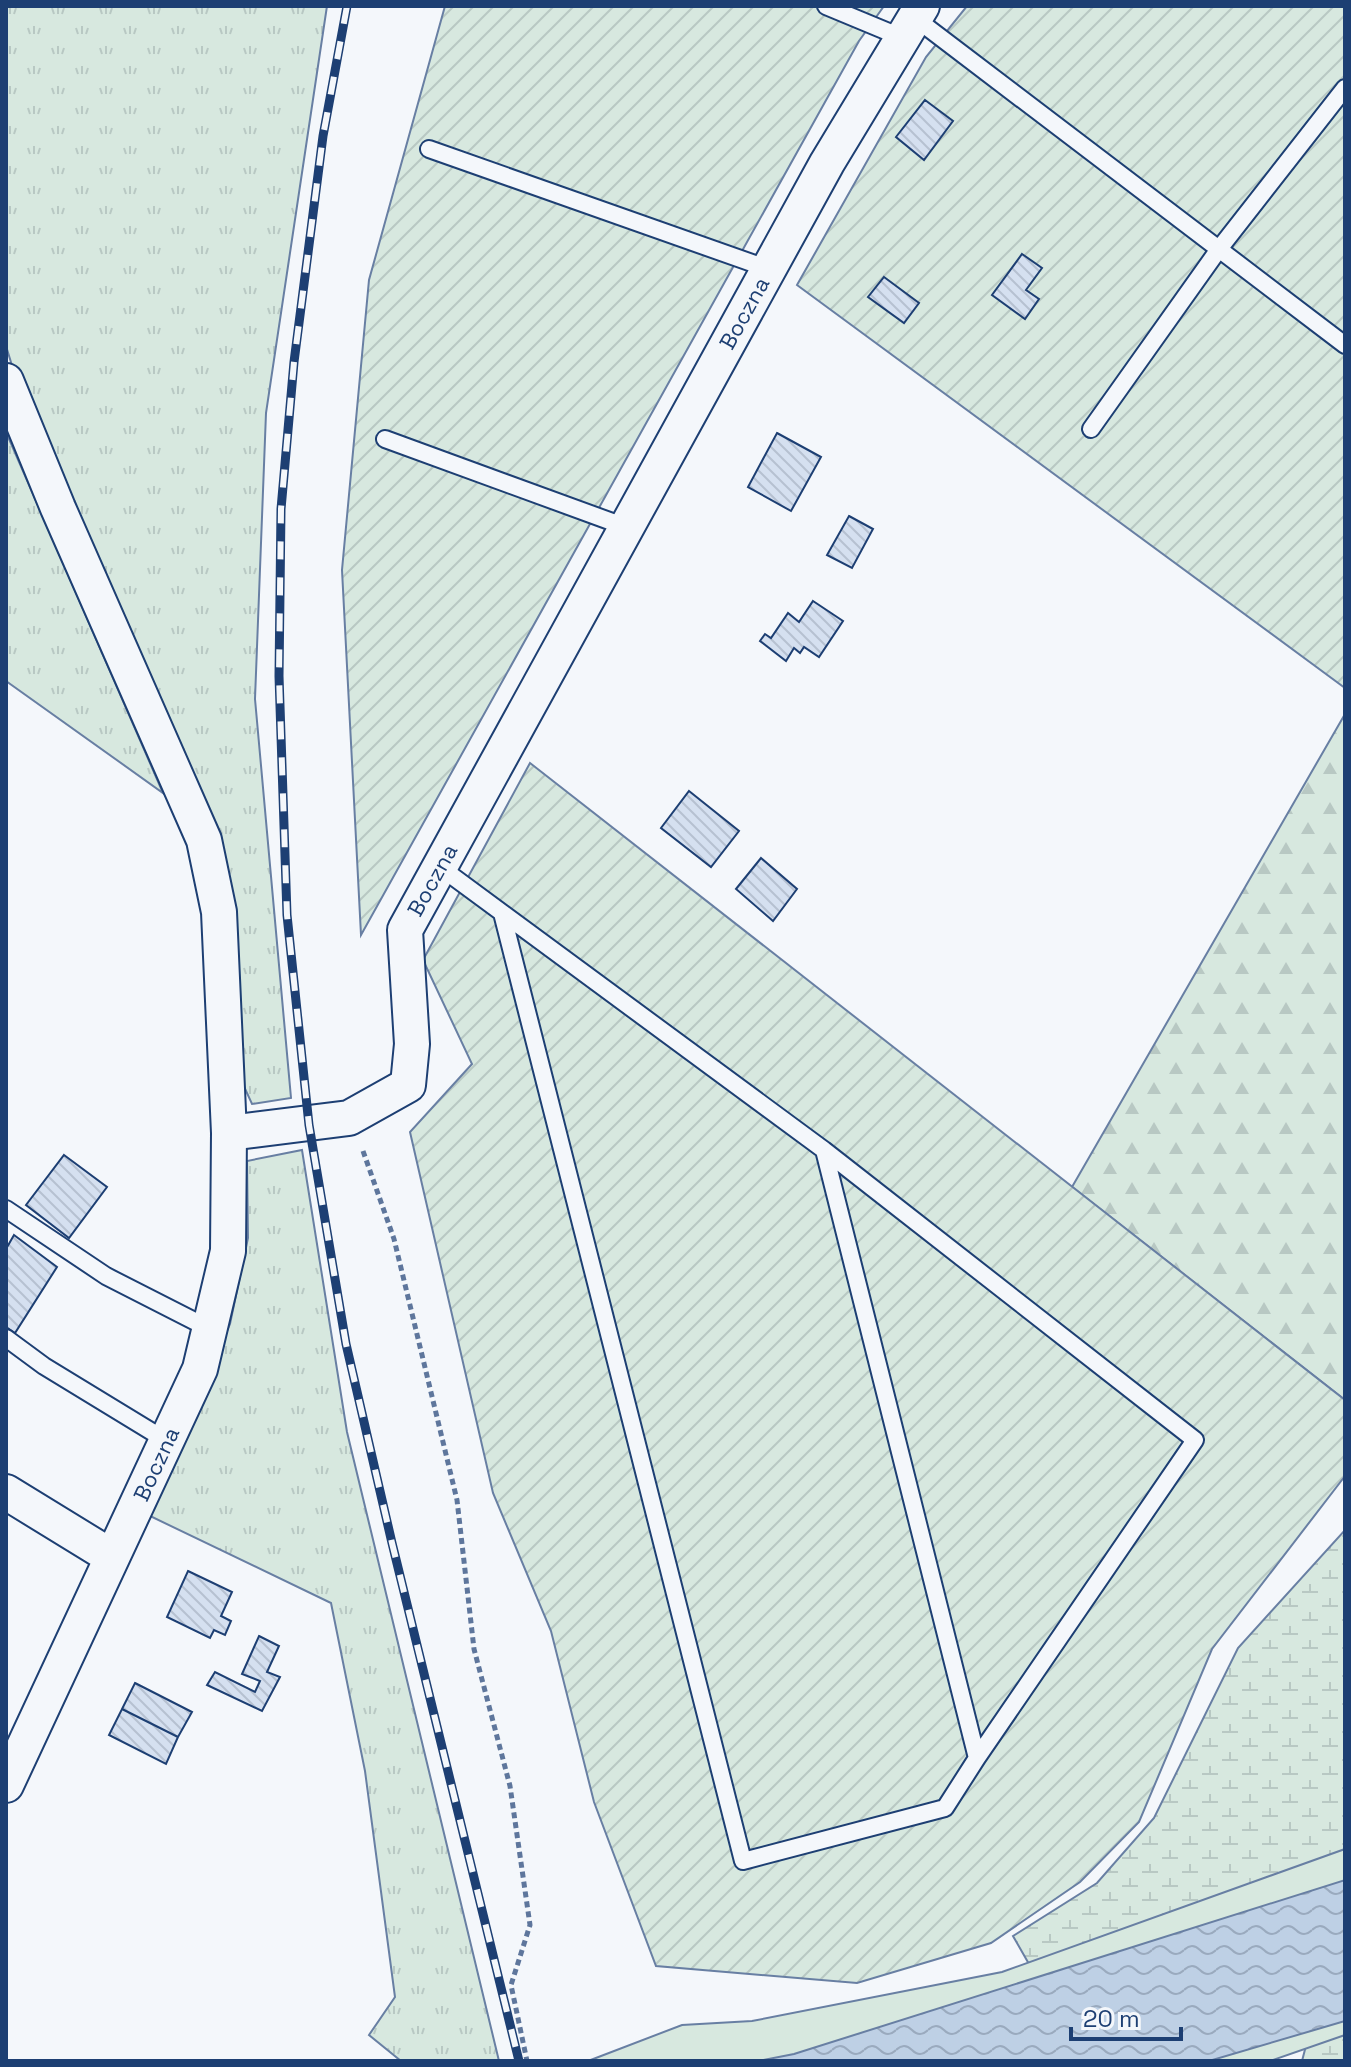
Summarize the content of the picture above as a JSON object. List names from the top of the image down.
{
  "streets": {
    "street": ["Boczna"]
  },
  "scale_bar": "20 m"
}
